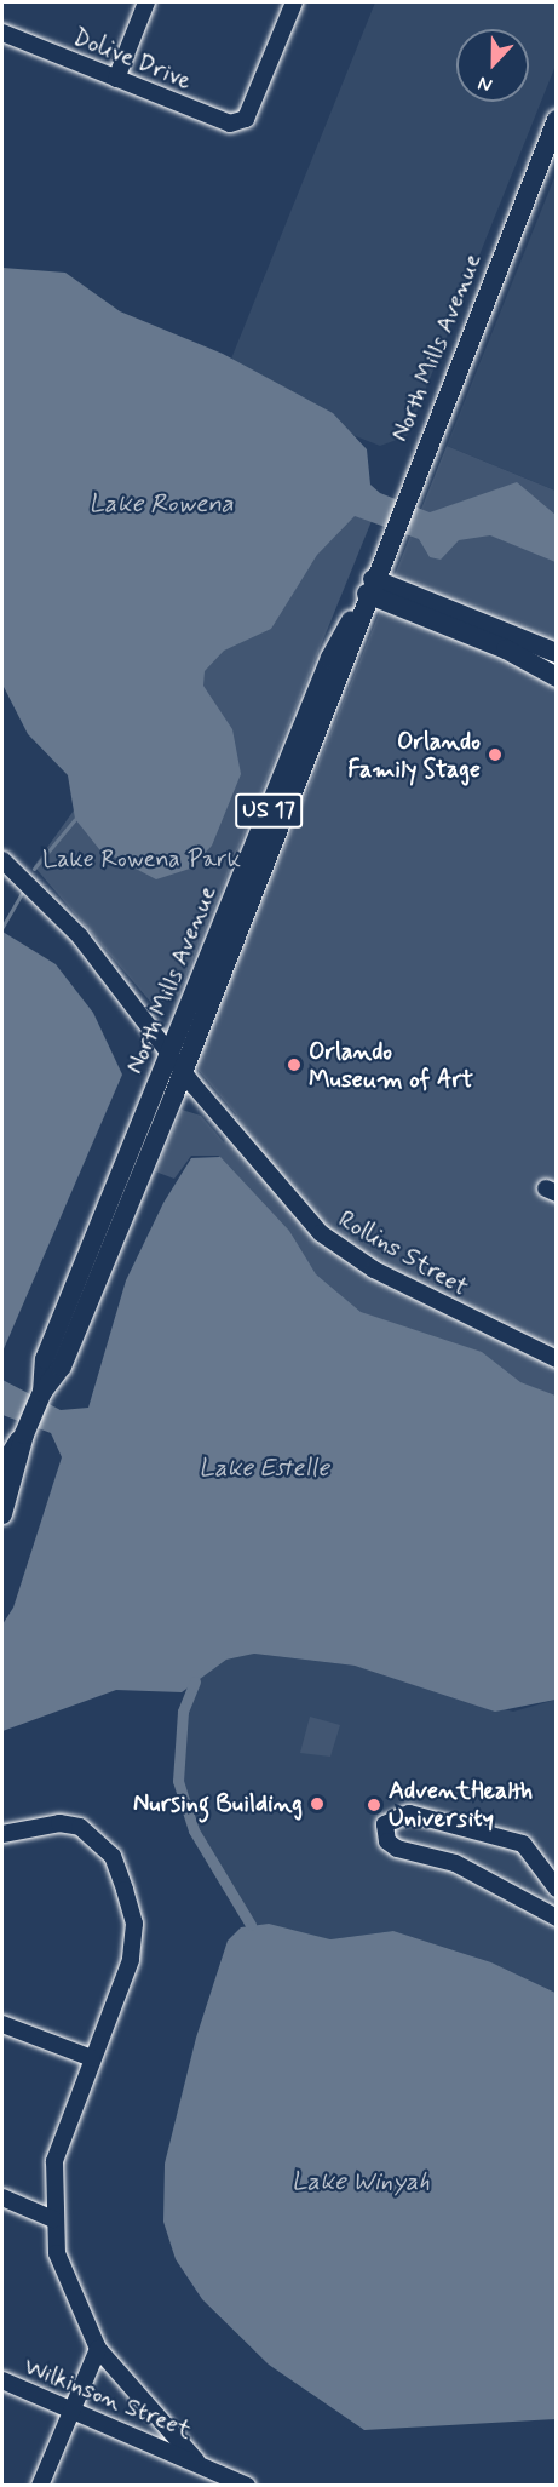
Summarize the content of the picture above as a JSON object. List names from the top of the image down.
{
  "streets": {
    "main road": ["North Mills Avenue", "US 17"],
    "street": ["Dolive Drive", "Rollins Street", "Wilkinson Street"]
  },
  "crossings": [
    ["North Mills Avenue", "Rollins Street"]
  ],
  "water": ["Lake Rowena", "Lake Estelle", "Lake Winyah"],
  "parks": ["Lake Rowena Park"],
  "places": [
    "Orlando Family Stage",
    "Orlando Museum of Art",
    "Nursing Building",
    "AdventHealth University"
  ],
  "north": "bottom"
}
